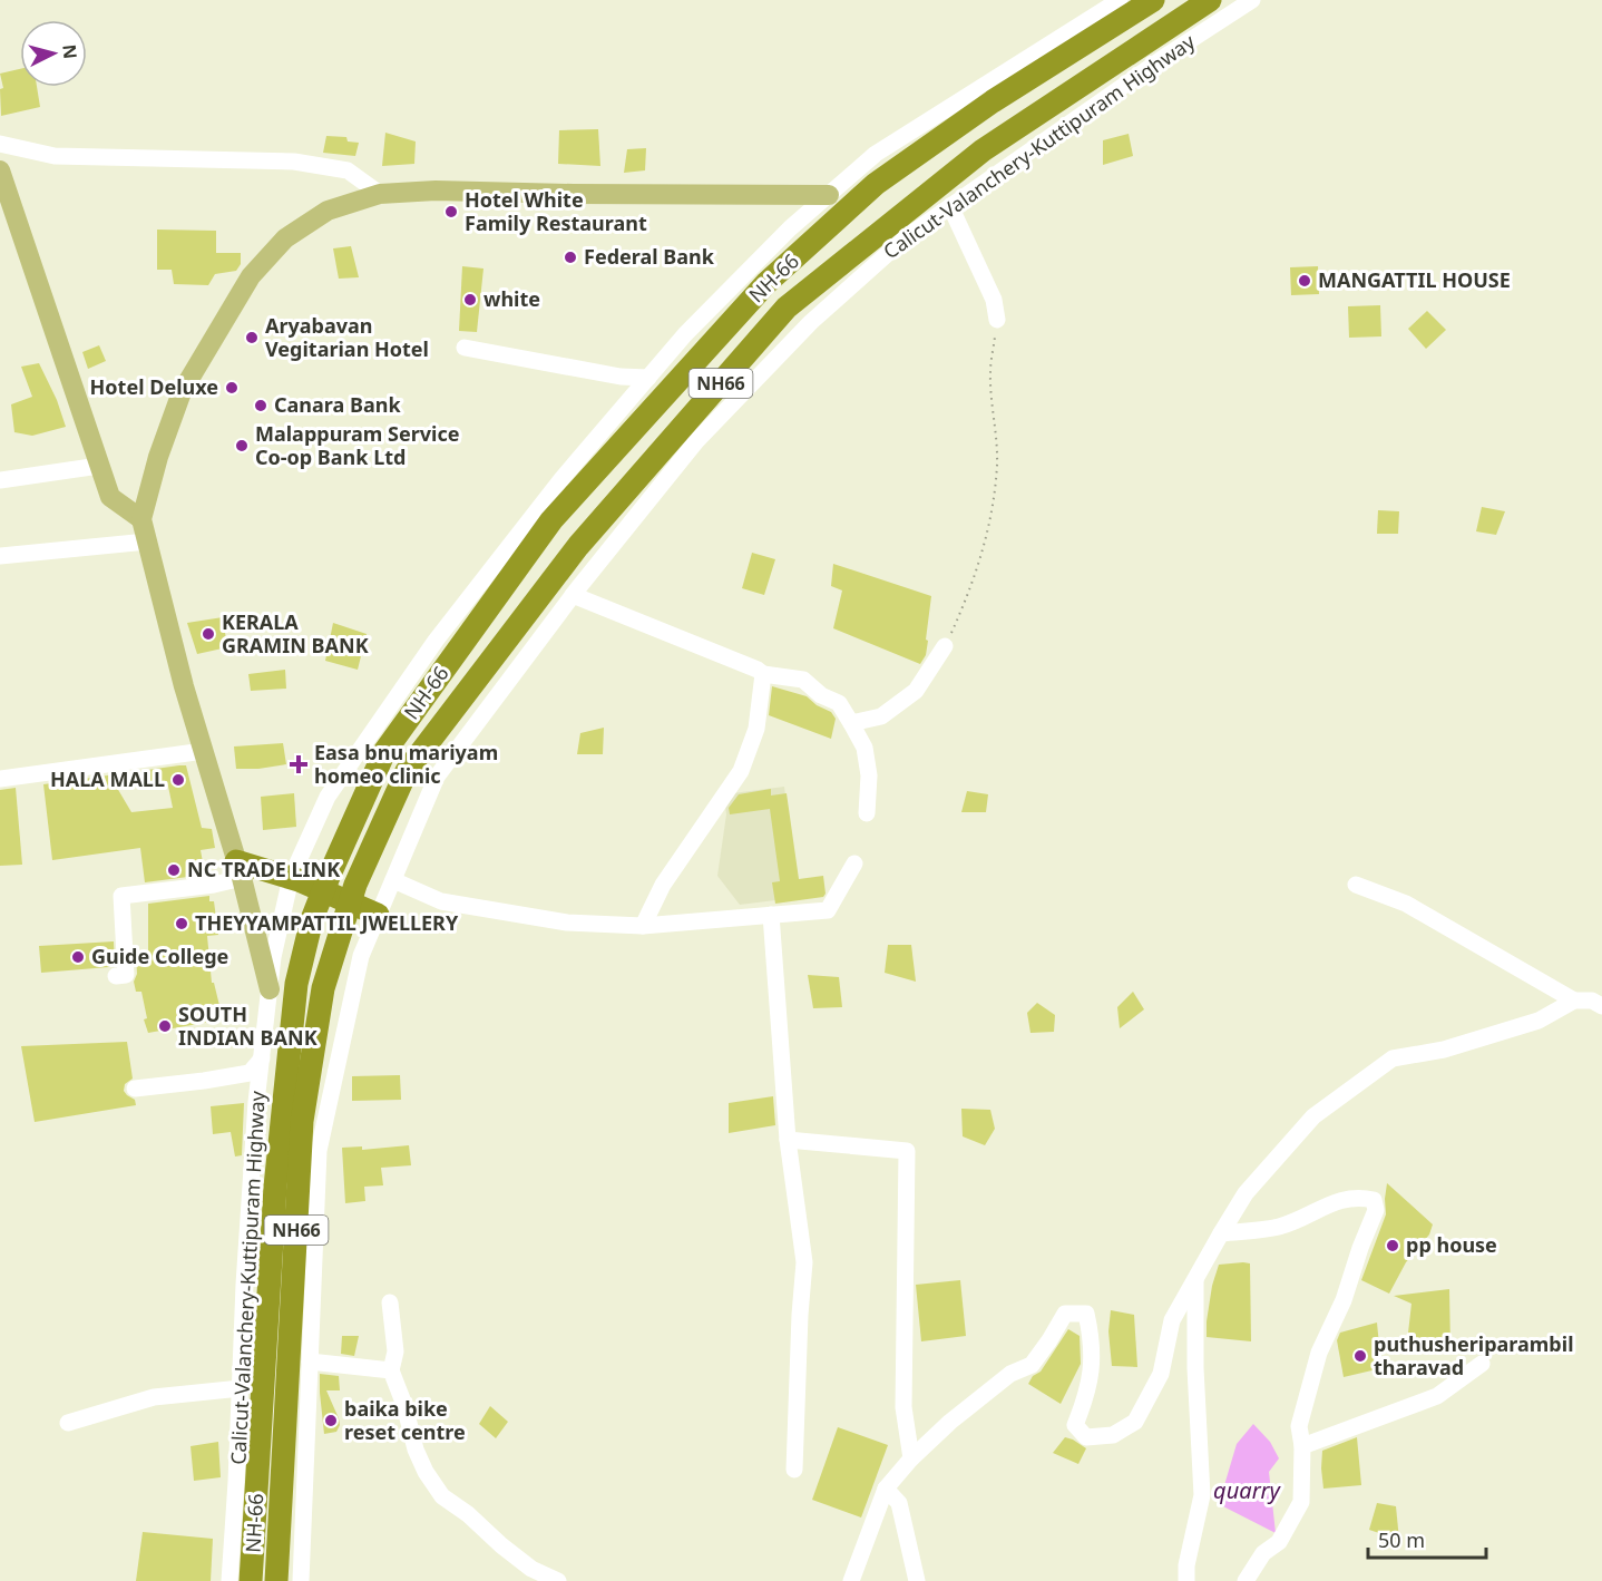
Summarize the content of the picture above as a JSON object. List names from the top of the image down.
{
  "streets": {
    "highway": ["Calicut-Valanchery-Kuttipuram Highway", "NH-66", "NH66"]
  },
  "crossings": [
    ["Calicut-Valanchery-Kuttipuram Highway", "NH66"]
  ],
  "water": ["quarry"],
  "places": {
    "other": [
      "Hotel White Family Restaurant",
      "Federal Bank",
      "MANGATTIL HOUSE",
      "white",
      "Aryabavan Vegitarian Hotel",
      "Hotel Deluxe",
      "Canara Bank",
      "Malappuram Service Co-op Bank Ltd",
      "KERALA GRAMIN BANK",
      "HALA MALL",
      "NC TRADE LINK",
      "THEYYAMPATTIL JWELLERY",
      "Guide College",
      "SOUTH INDIAN BANK",
      "pp house",
      "puthusheriparambil tharavad",
      "baika bike reset centre"
    ],
    "health": ["Easa bnu mariyam homeo clinic"]
  },
  "scale_bar": "50 m",
  "north": "right"
}
